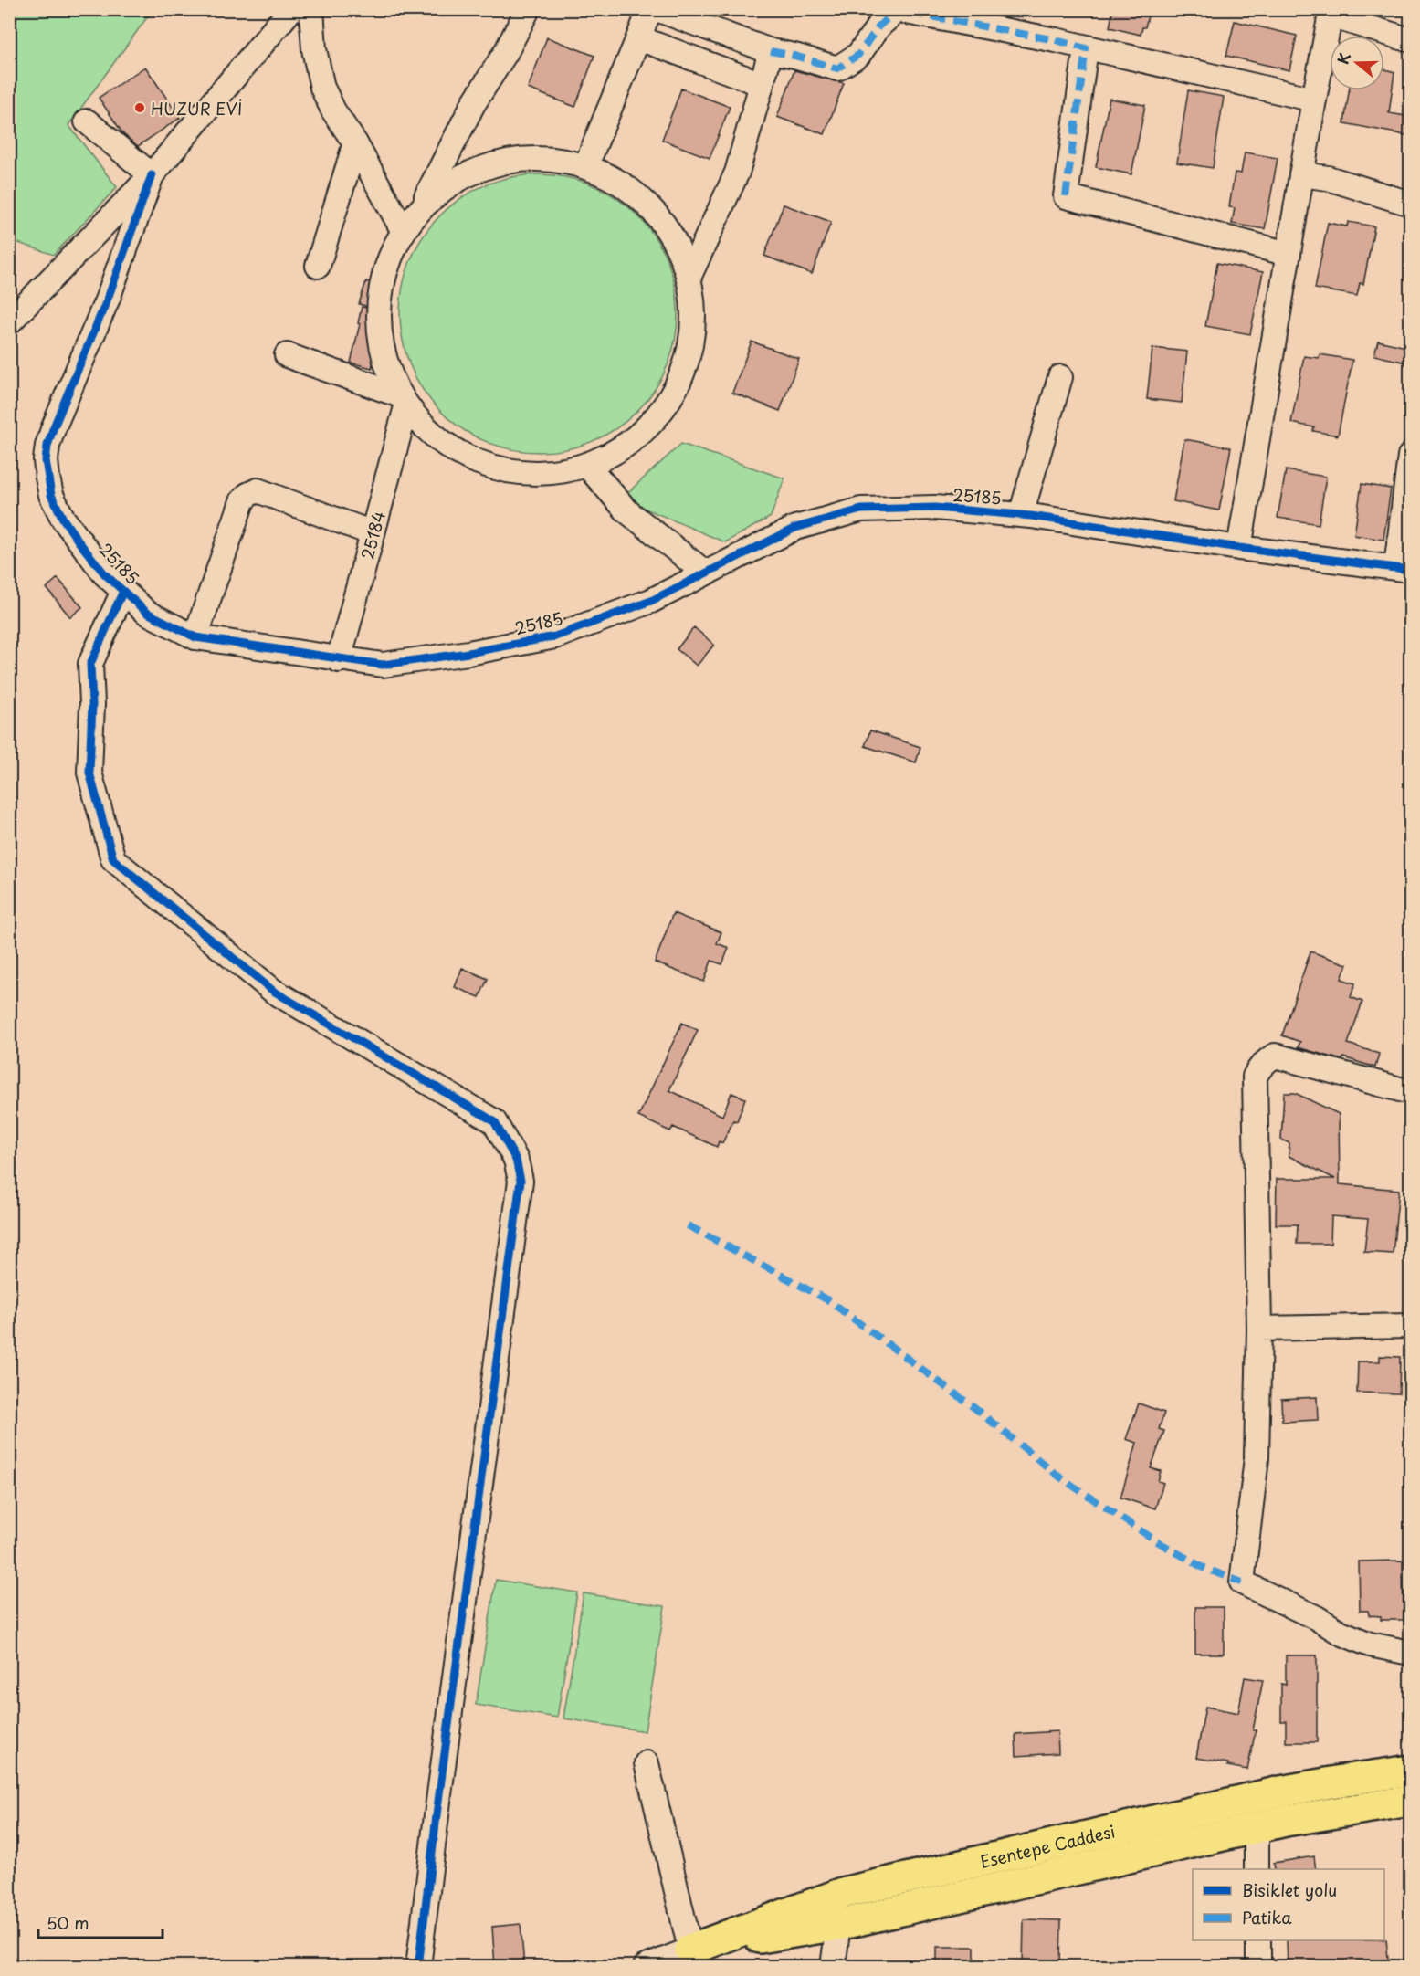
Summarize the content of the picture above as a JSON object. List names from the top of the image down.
{
  "streets": {
    "main road": ["Esentepe Caddesi"],
    "street": ["25185", "25184"]
  },
  "crossings": [
    ["25185", "25184"]
  ],
  "places": ["HUZUR EVİ"],
  "legend": ["Bisiklet yolu", "Patika"],
  "scale_bar": "50 m",
  "north": "left"
}
